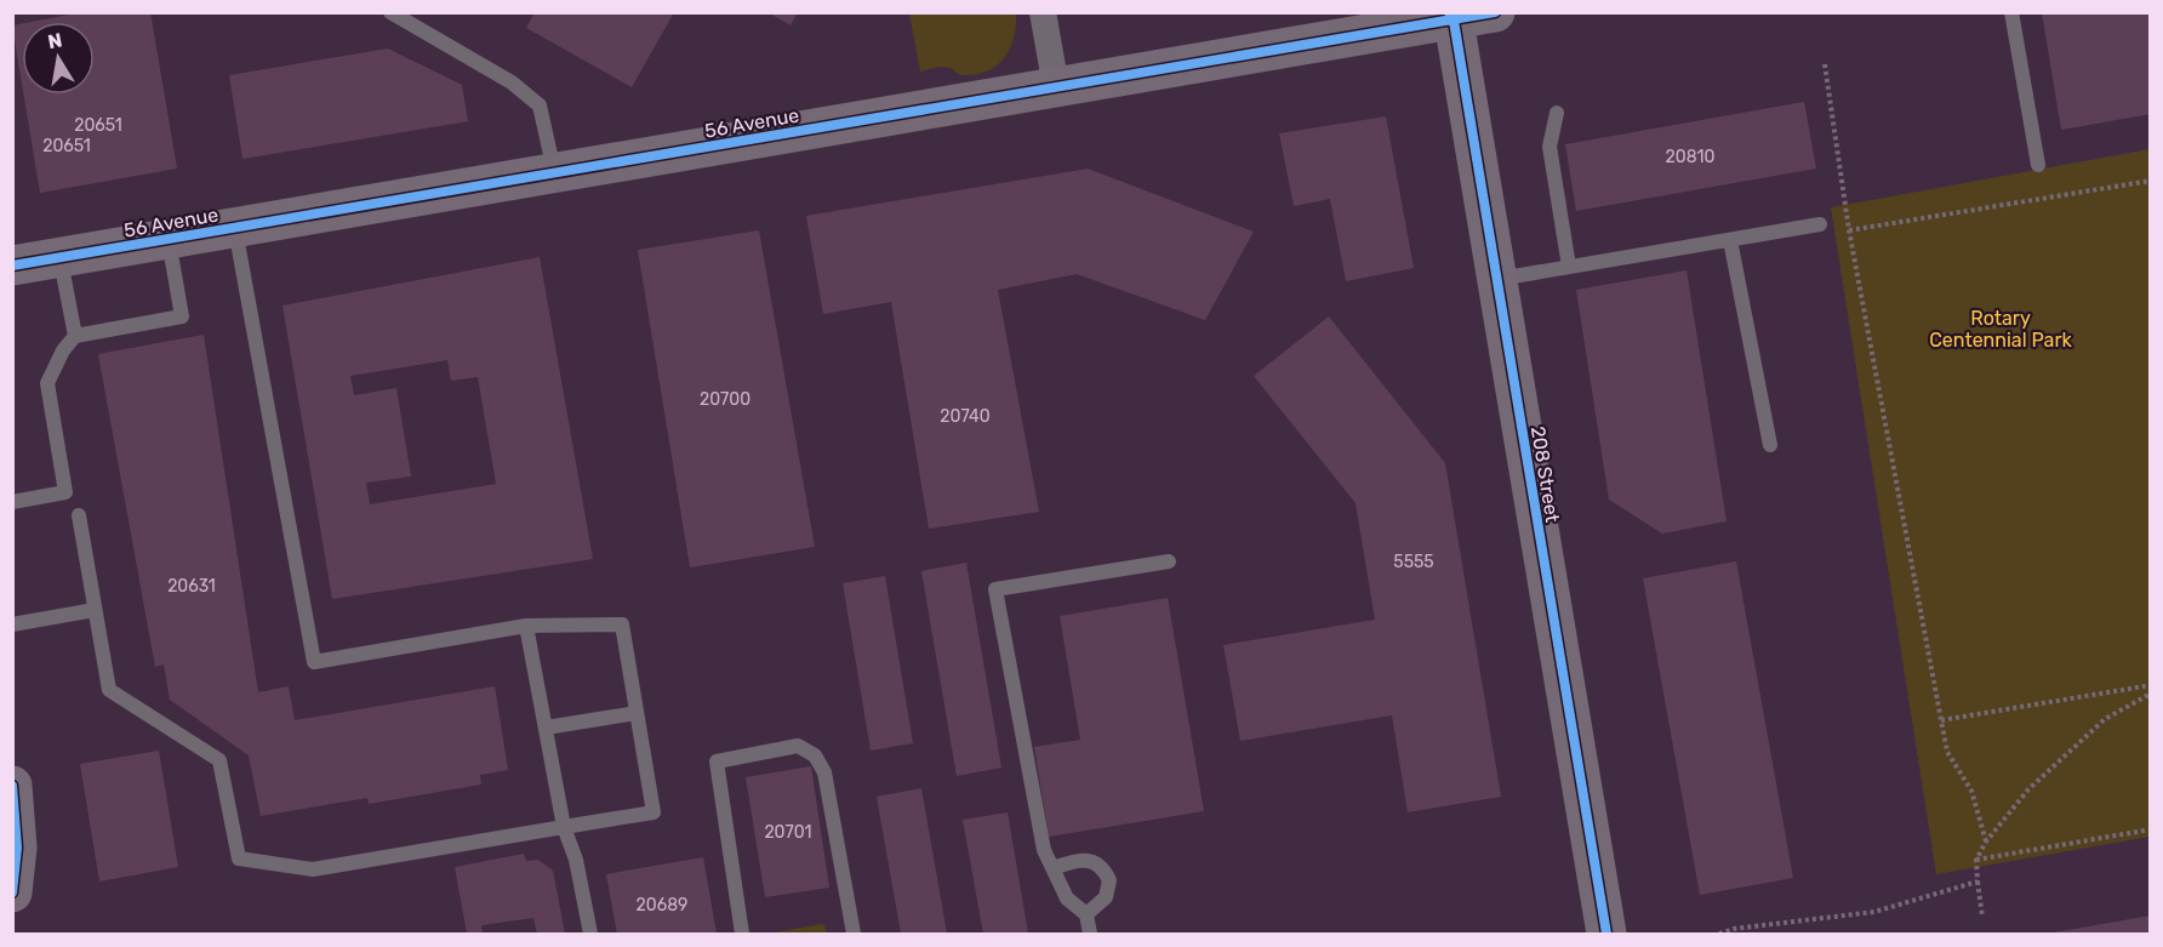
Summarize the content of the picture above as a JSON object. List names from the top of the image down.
{
  "streets": {
    "main road": ["56 Avenue", "208 Street"]
  },
  "crossings": [
    ["56 Avenue", "208 Street"]
  ],
  "parks": ["Rotary Centennial Park"],
  "house_numbers": [
    "20651",
    "20651",
    "20810",
    "20700",
    "20740",
    "5555",
    "20631",
    "20701",
    "20689"
  ],
  "north": "top"
}
